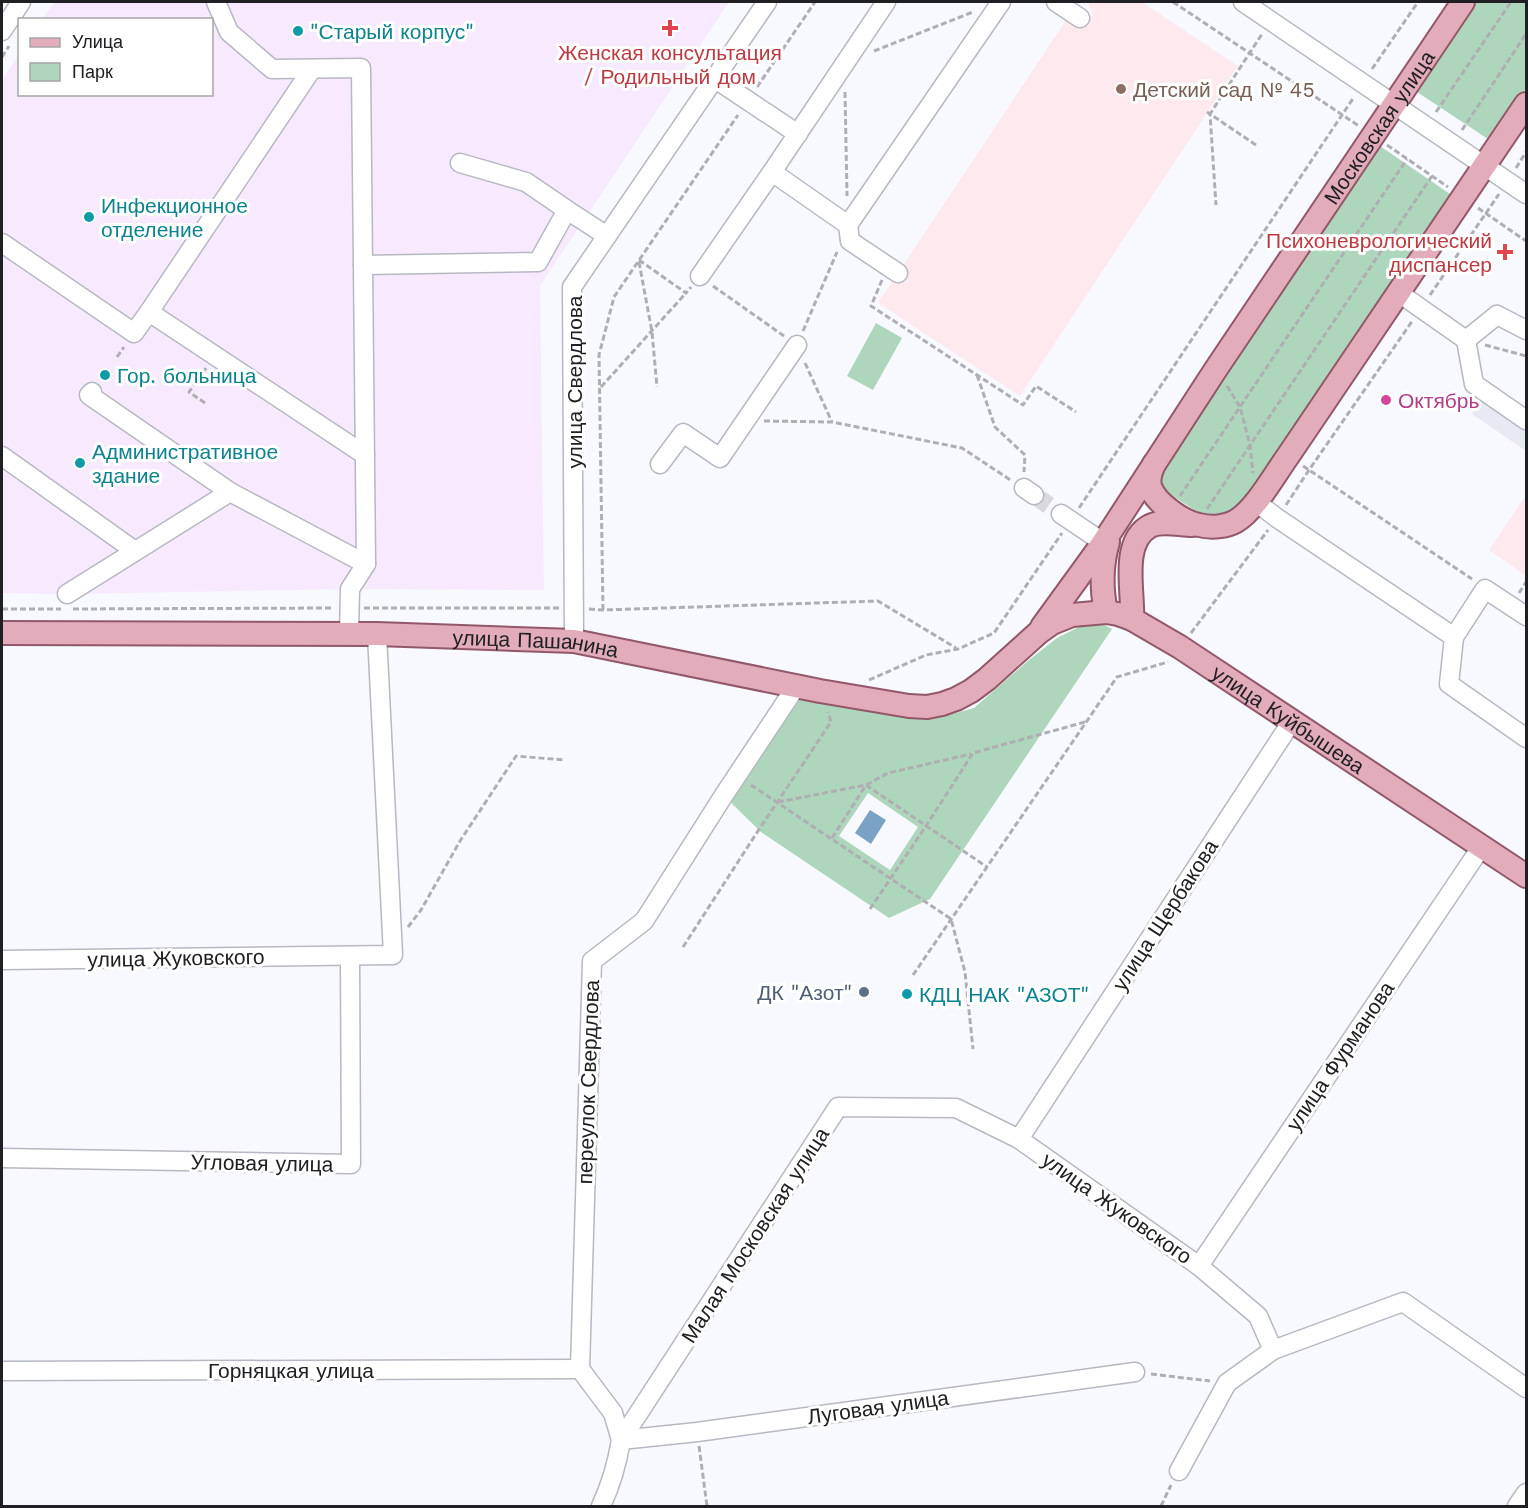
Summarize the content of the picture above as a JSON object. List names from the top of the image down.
{
  "streets": {
    "main road": ["Московская улица", "улица Пашанина", "улица Куйбышева"],
    "street": [
      "улица Свердлова",
      "улица Щербакова",
      "улица Жуковского",
      "улица Фурманова",
      "переулок Свердлова",
      "Угловая улица",
      "Малая Московская улица",
      "Горняцкая улица",
      "Луговая улица"
    ]
  },
  "crossings": [
    ["Московская улица", "улица Пашанина"],
    ["Московская улица", "улица Куйбышева"],
    ["улица Свердлова", "улица Пашанина"],
    ["улица Пашанина", "улица Куйбышева"],
    ["улица Пашанина", "переулок Свердлова"],
    ["улица Куйбышева", "улица Щербакова"],
    ["улица Куйбышева", "улица Фурманова"],
    ["улица Щербакова", "улица Жуковского"],
    ["улица Жуковского", "улица Фурманова"],
    ["улица Жуковского", "Угловая улица"],
    ["улица Жуковского", "Малая Московская улица"],
    ["переулок Свердлова", "Горняцкая улица"],
    ["Малая Московская улица", "Луговая улица"]
  ],
  "places": {
    "health": ["Женская консультация / Родильный дом", "Психоневрологический диспансер"],
    "other": [
      "\"Старый корпус\"",
      "Детский сад № 45",
      "Инфекционное отделение",
      "Гор. больница",
      "Октябрь",
      "Административное здание",
      "ДК \"Азот\"",
      "КДЦ НАК \"АЗОТ\""
    ]
  },
  "legend": ["Улица", "Парк"]
}
